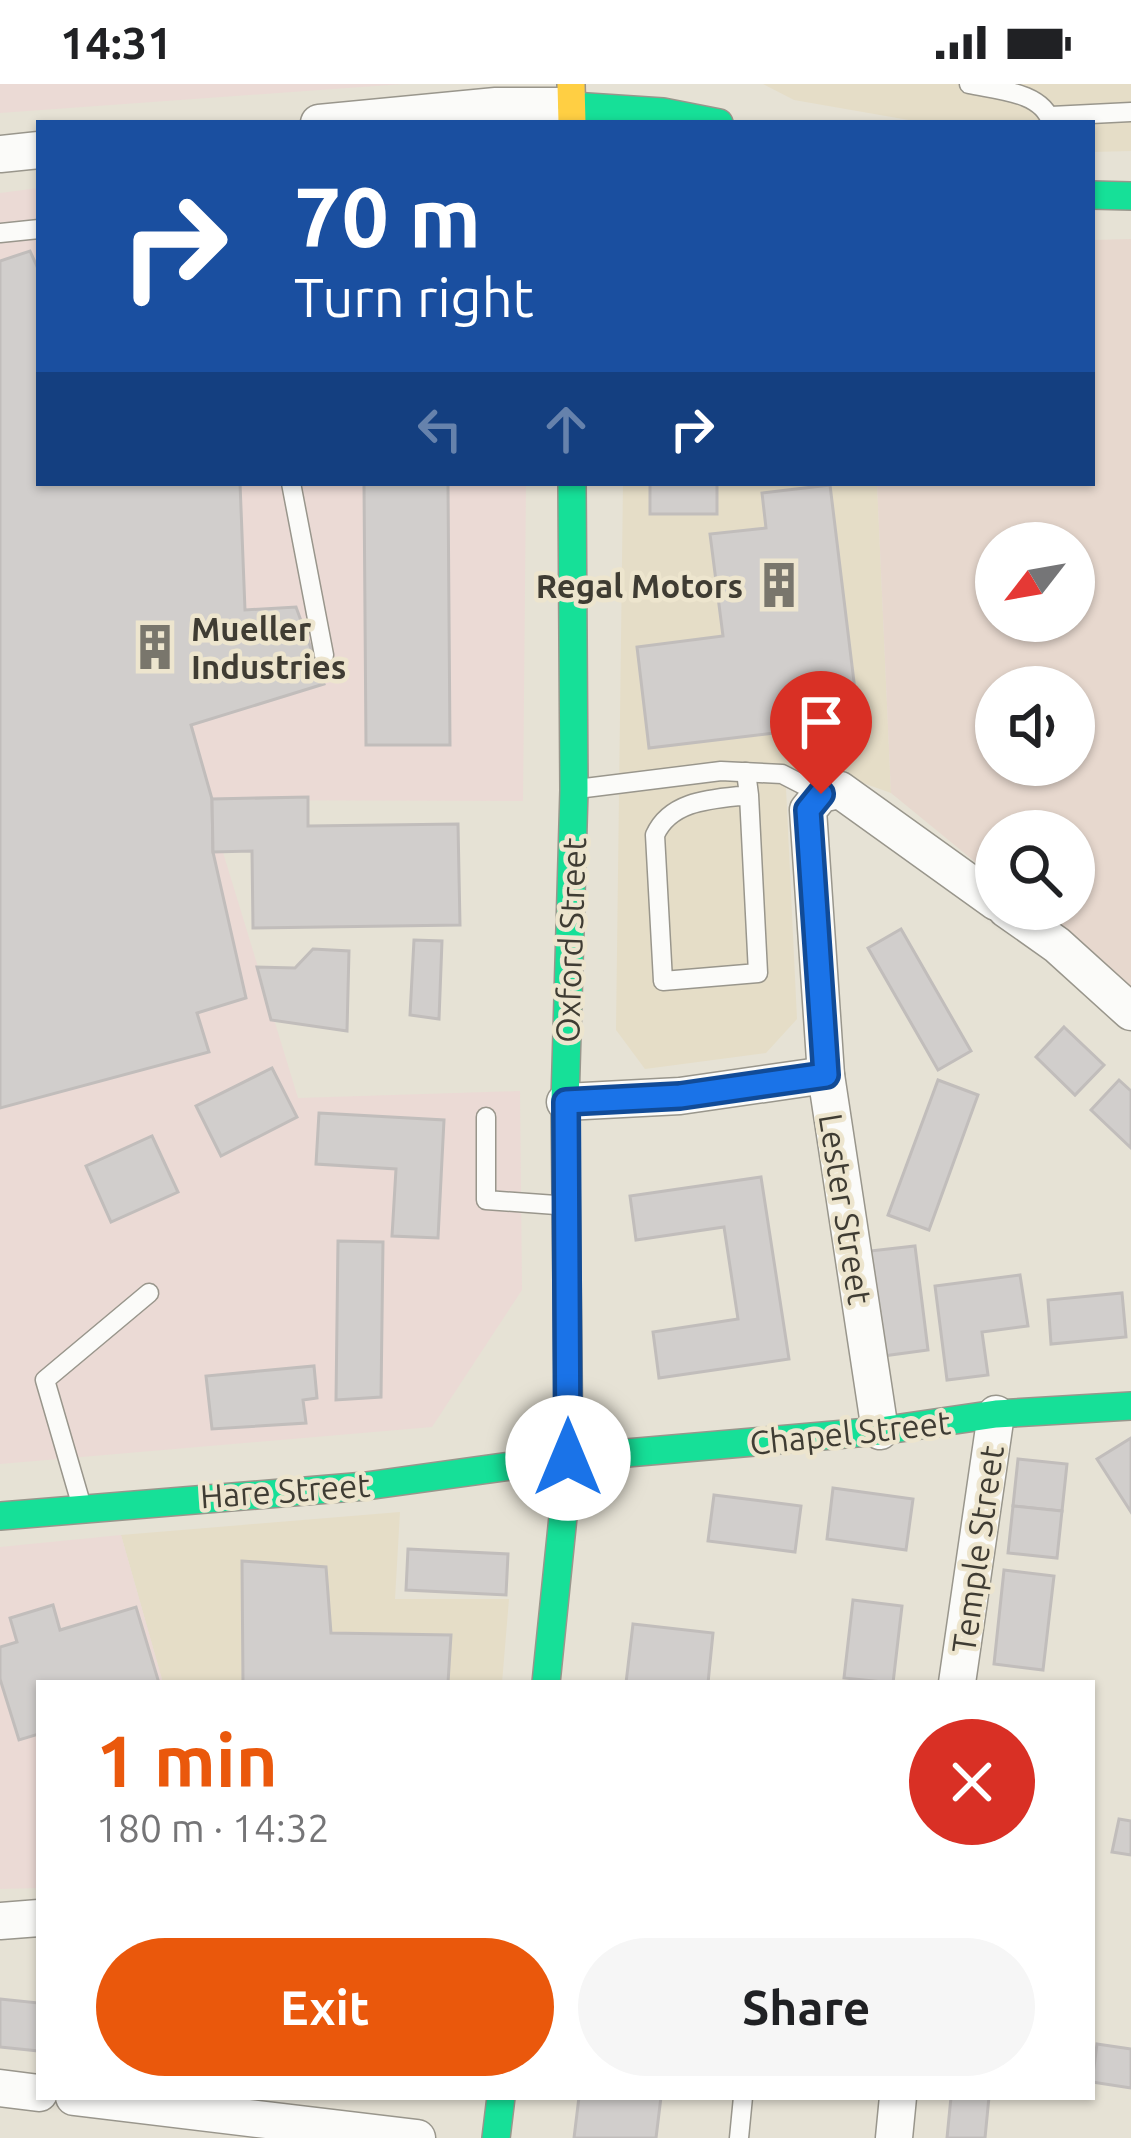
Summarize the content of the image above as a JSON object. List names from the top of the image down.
{
  "streets": {
    "main road": ["Oxford Street", "Chapel Street", "Hare Street"],
    "street": ["Lester Street", "Temple Street"]
  },
  "crossings": [
    ["Oxford Street", "Chapel Street"],
    ["Oxford Street", "Hare Street"],
    ["Lester Street", "Chapel Street"],
    ["Chapel Street", "Hare Street"],
    ["Chapel Street", "Temple Street"]
  ],
  "places": {
    "building": ["Regal Motors", "Mueller Industries"]
  },
  "north": "bottom left",
  "page": {
    "status": "14:31",
    "turn": ["70 m", "Turn right"],
    "heading": ["1 min", "180 m · 14:32"],
    "buttons": ["Exit", "Share"]
  }
}
